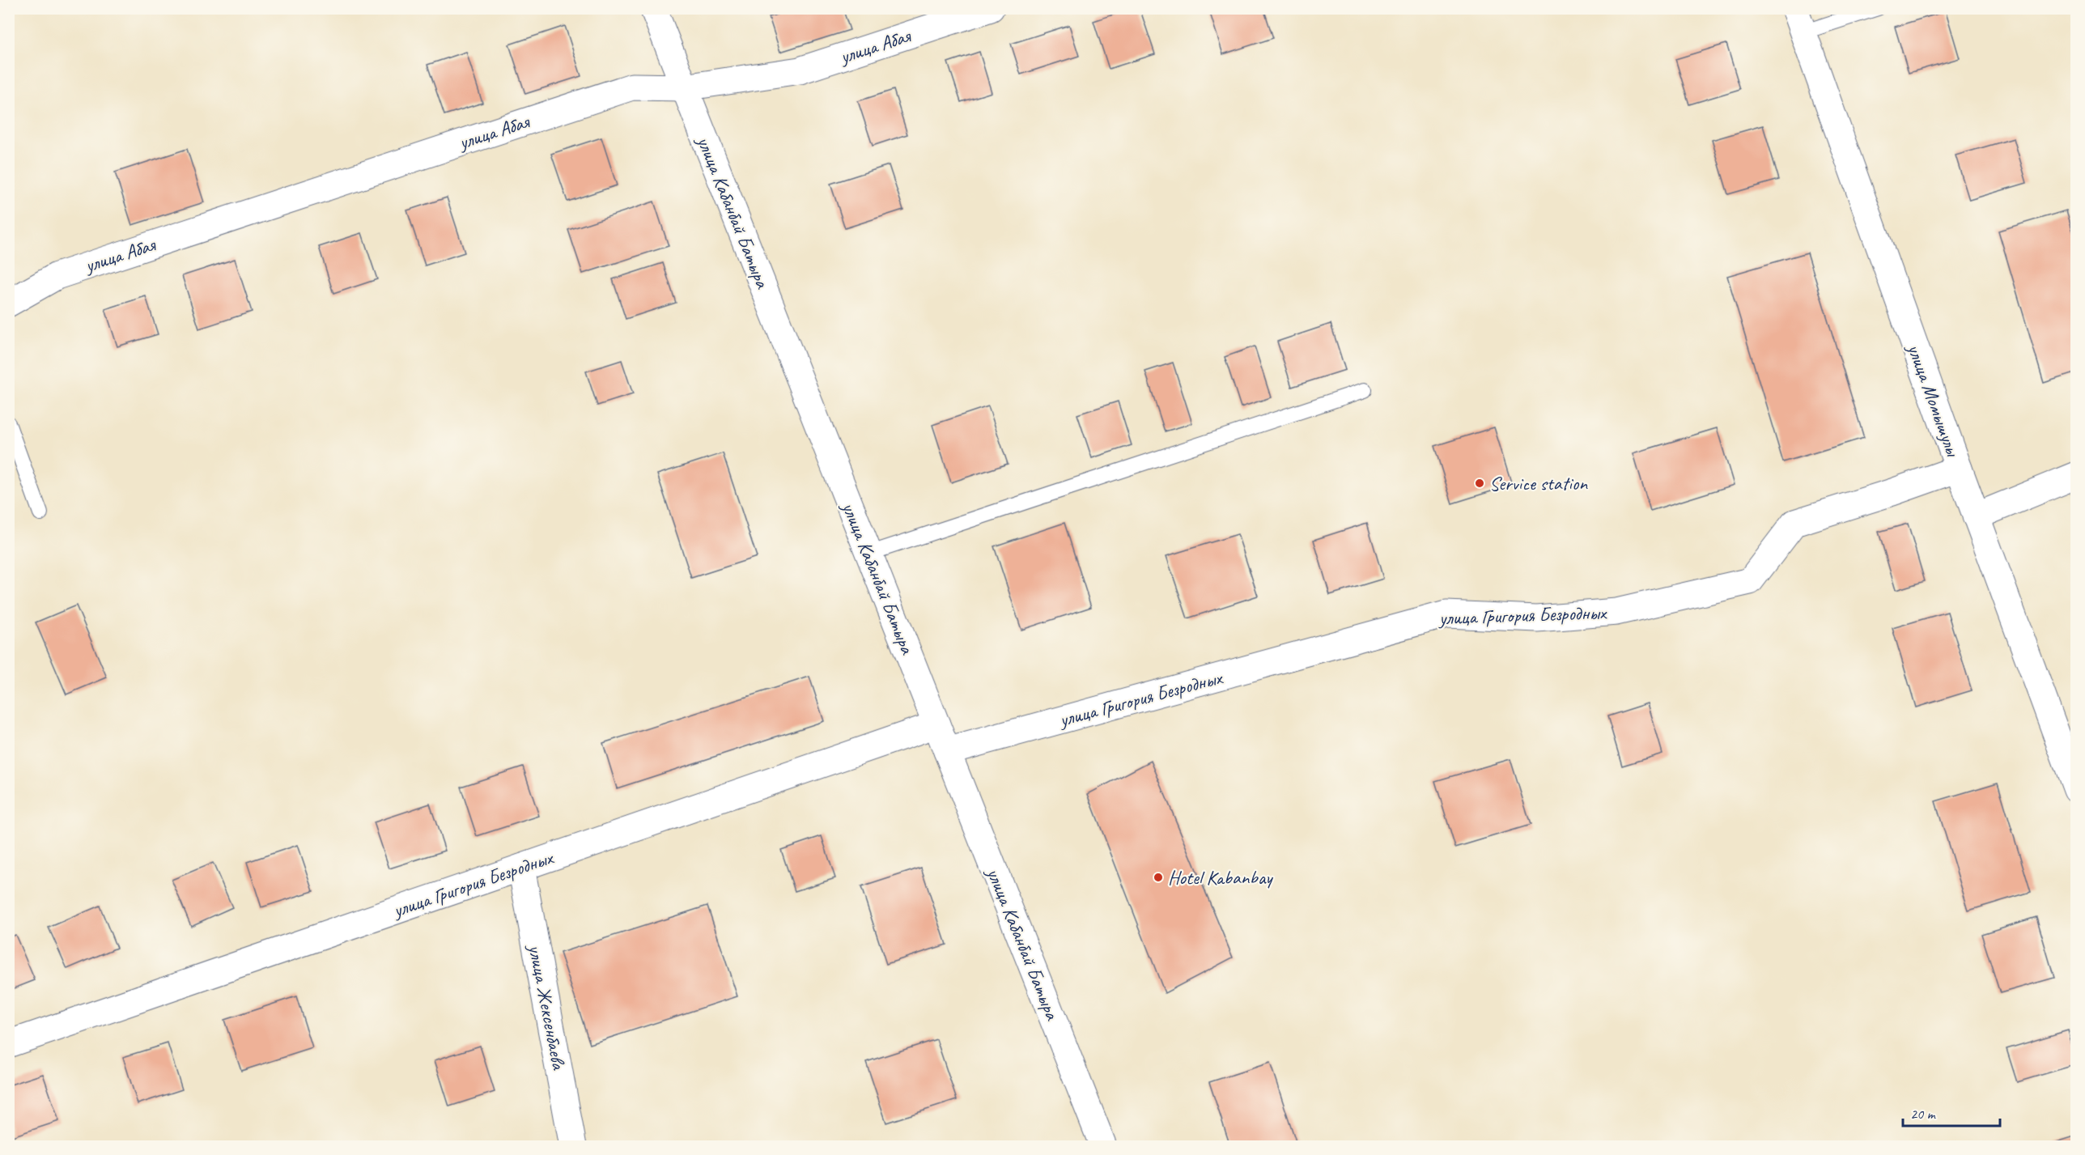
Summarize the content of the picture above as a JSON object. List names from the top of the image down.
{
  "streets": {
    "street": [
      "улица Абая",
      "улица Кабанбай Батыра",
      "улица Момышулы",
      "улица Григория Безродных",
      "улица Жексенбаева"
    ]
  },
  "crossings": [
    ["улица Абая", "улица Кабанбай Батыра"],
    ["улица Кабанбай Батыра", "улица Григория Безродных"],
    ["улица Момышулы", "улица Григория Безродных"],
    ["улица Григория Безродных", "улица Жексенбаева"]
  ],
  "places": ["Service station", "Hotel Kabanbay"],
  "scale_bar": "20 m"
}
